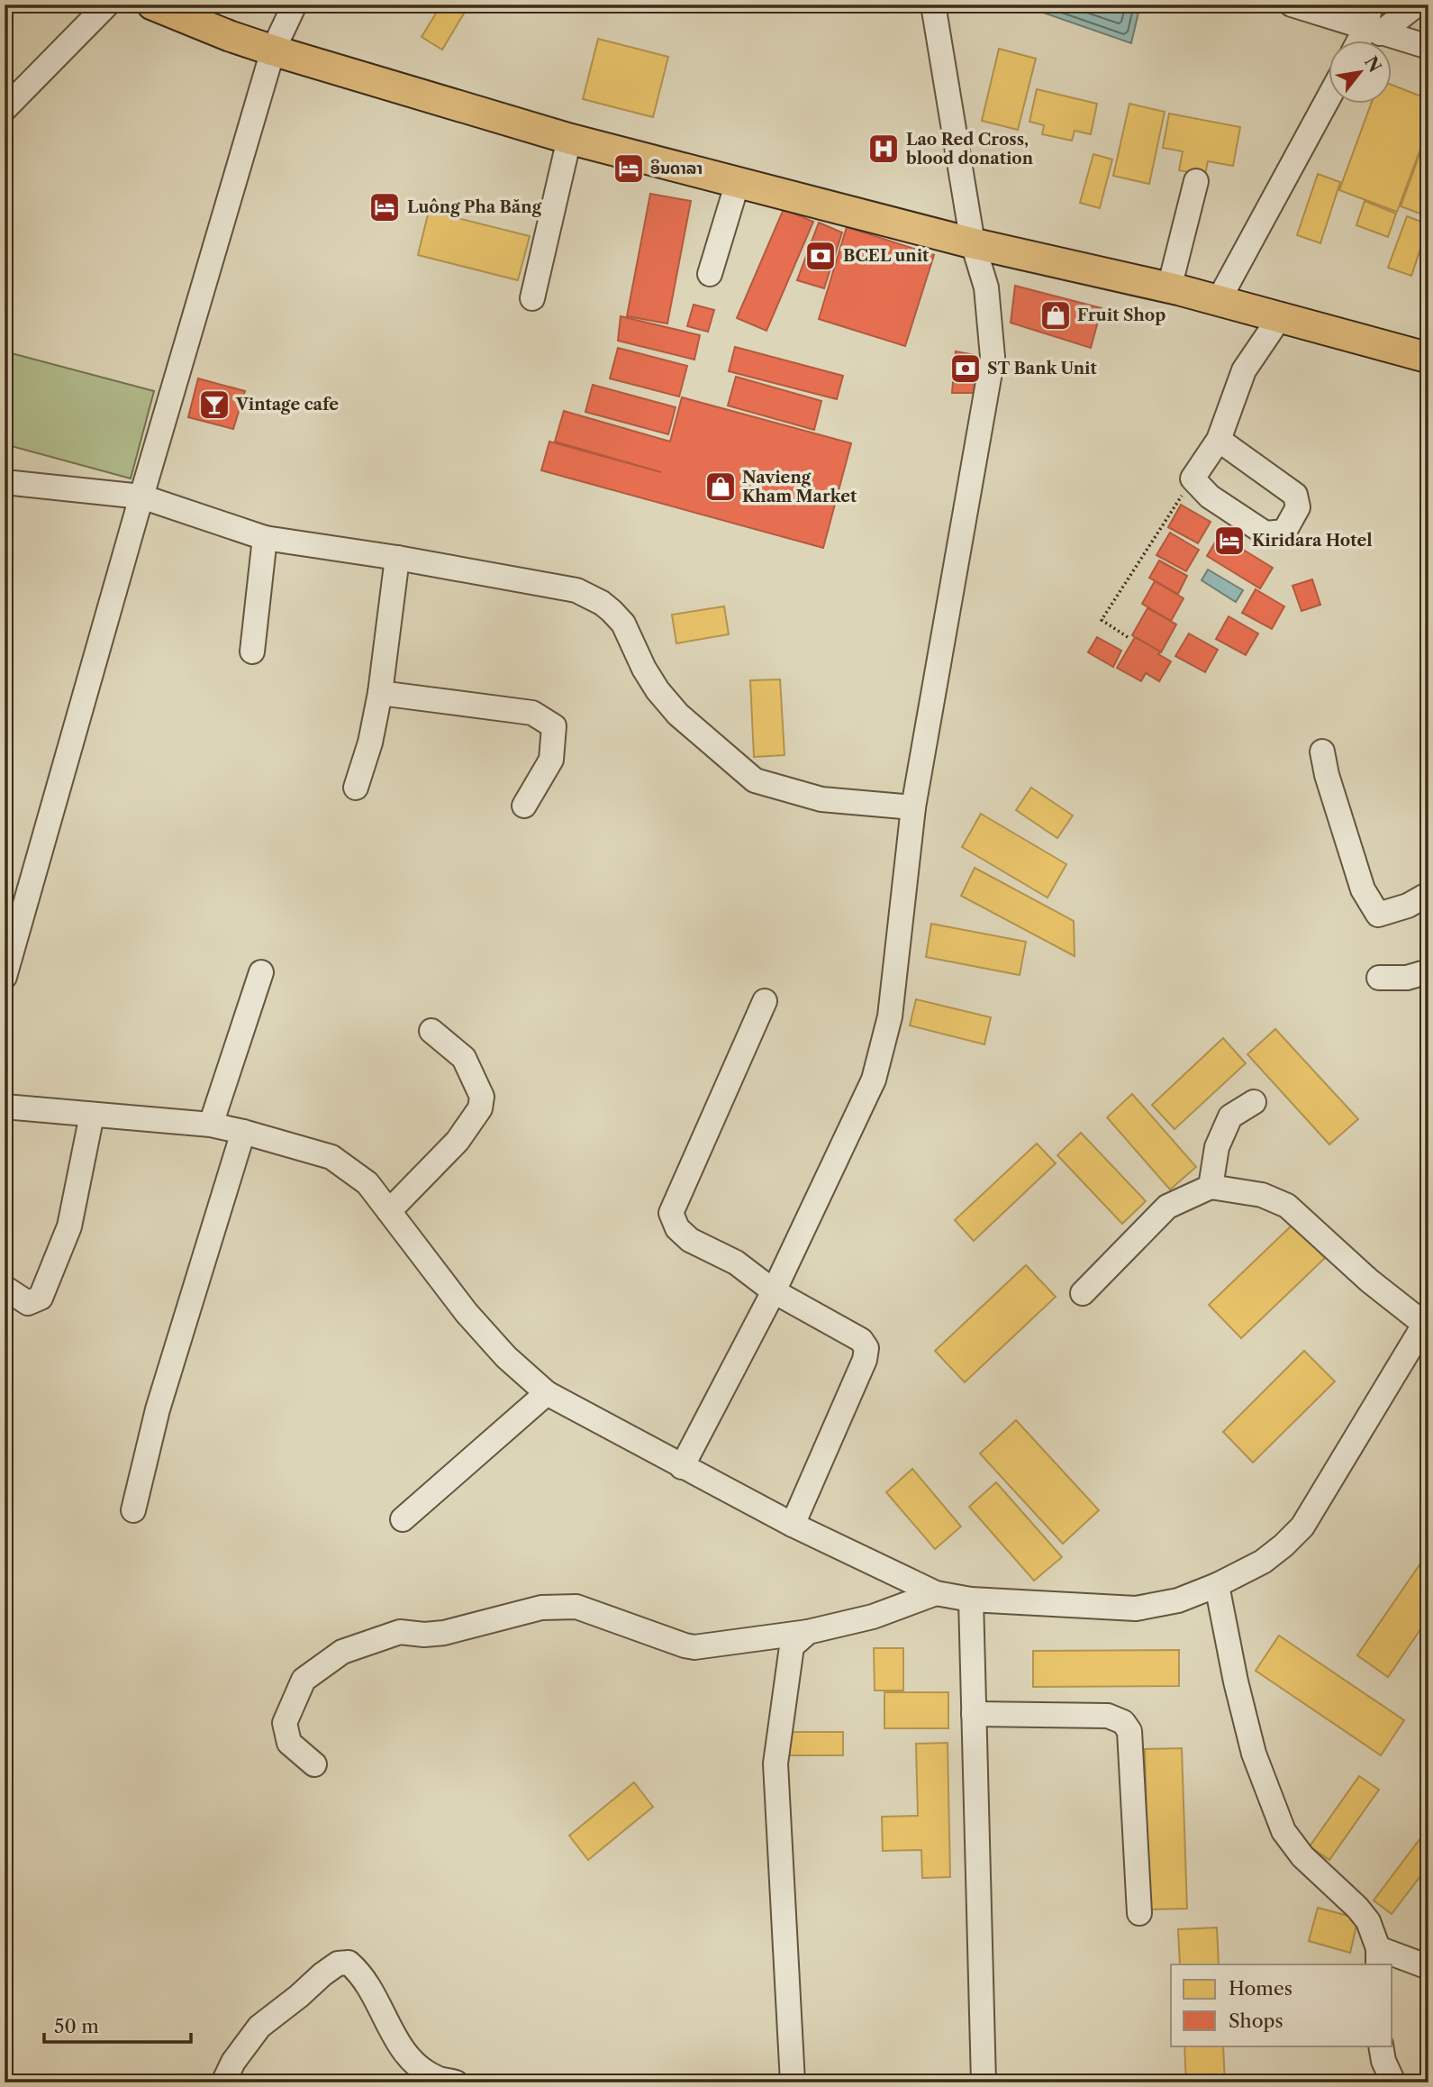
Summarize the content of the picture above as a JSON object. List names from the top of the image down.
{
  "places": {
    "hospital": ["Lao Red Cross, blood donation"],
    "hotel": ["ອິນດາລາ", "Luông Pha Băng", "Kiridara Hotel"],
    "bank": ["BCEL unit", "ST Bank Unit"],
    "shop": ["Fruit Shop", "Navieng Kham Market"],
    "bar": ["Vintage cafe"]
  },
  "legend": ["Homes", "Shops"],
  "scale_bar": "50 m",
  "north": "top right"
}
